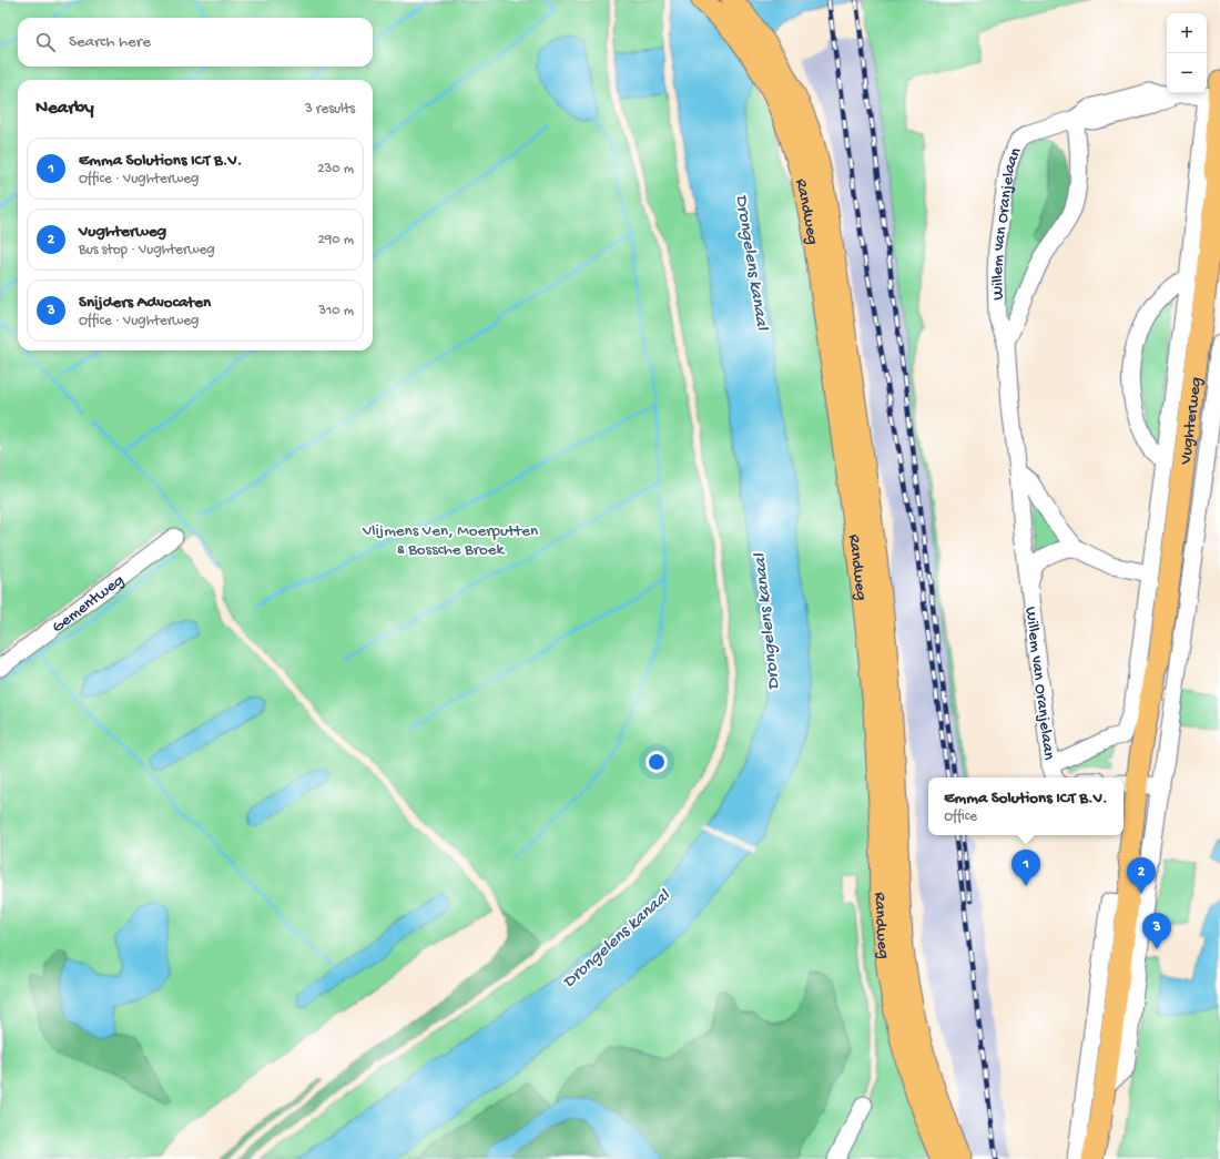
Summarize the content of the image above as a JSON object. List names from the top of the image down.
{
  "streets": {
    "main road": ["Randweg", "Vughterweg"],
    "street": ["Willem van Oranjelaan", "Gementweg"]
  },
  "crossings": [
    ["Willem van Oranjelaan", "Vughterweg"]
  ],
  "water": ["Drongelens kanaal"],
  "parks": ["Vlijmens Ven, Moerputten & Bossche Broek"],
  "page": {
    "map_buttons": ["+", "−"],
    "search": "Search here",
    "heading": ["Nearby", "3 results"],
    "list": [
      {
        "mark": "1",
        "name": "Emma Solutions ICT B.V.",
        "note": "Office · Vughterweg",
        "value": "230 m"
      },
      {
        "mark": "2",
        "name": "Vughterweg",
        "note": "Bus stop · Vughterweg",
        "value": "290 m"
      },
      {
        "mark": "3",
        "name": "Snijders Advocaten",
        "note": "Office · Vughterweg",
        "value": "310 m"
      }
    ],
    "popup": ["Emma Solutions ICT B.V.", "Office"],
    "pins": ["1", "2", "3"]
  }
}
